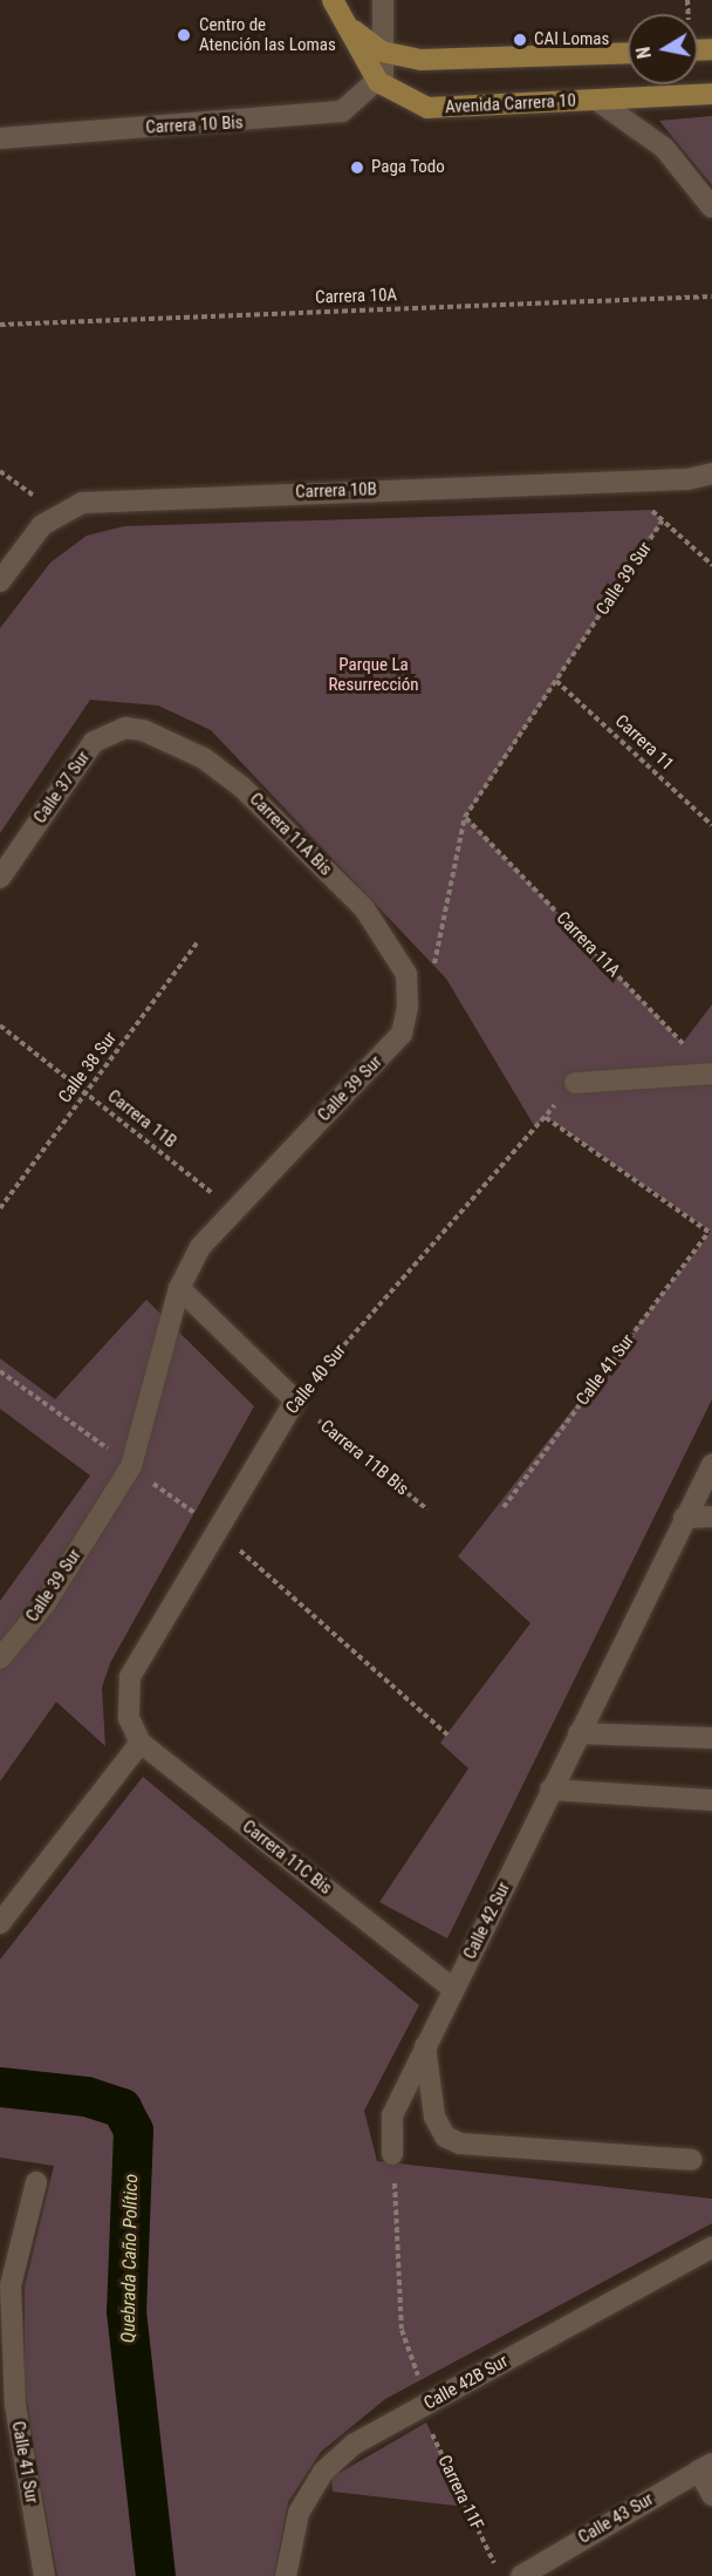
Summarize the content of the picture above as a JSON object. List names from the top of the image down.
{
  "streets": {
    "main road": ["Avenida Carrera 10"],
    "street": [
      "Carrera 10 Bis",
      "Carrera 10B",
      "Calle 39 Sur",
      "Calle 37 Sur",
      "Carrera 11A Bis",
      "Calle 41 Sur",
      "Calle 40 Sur",
      "Carrera 11C Bis",
      "Calle 42 Sur",
      "Calle 42B Sur",
      "Calle 43 Sur"
    ],
    "path": [
      "Carrera 10A",
      "Carrera 11",
      "Carrera 11A",
      "Calle 38 Sur",
      "Carrera 11B",
      "Carrera 11B Bis",
      "Carrera 11F"
    ]
  },
  "crossings": [
    ["Avenida Carrera 10", "Carrera 10 Bis"],
    ["Calle 39 Sur", "Carrera 11"],
    ["Calle 39 Sur", "Carrera 11A Bis"],
    ["Calle 39 Sur", "Carrera 11A"],
    ["Calle 39 Sur", "Carrera 11B"],
    ["Calle 37 Sur", "Carrera 11A Bis"],
    ["Calle 38 Sur", "Carrera 11B"],
    ["Calle 41 Sur", "Calle 40 Sur"],
    ["Calle 40 Sur", "Carrera 11B Bis"],
    ["Calle 40 Sur", "Carrera 11C Bis"],
    ["Carrera 11C Bis", "Calle 42 Sur"],
    ["Calle 42B Sur", "Carrera 11F"]
  ],
  "water": ["Quebrada Caño Político"],
  "parks": ["Parque La Resurrección"],
  "places": ["Centro de Atención las Lomas", "CAI Lomas", "Paga Todo"],
  "north": "left"
}
